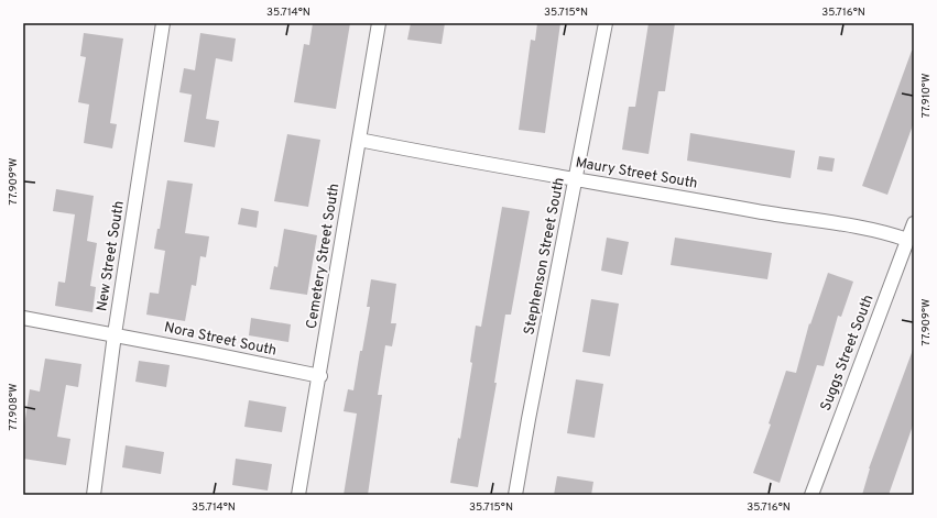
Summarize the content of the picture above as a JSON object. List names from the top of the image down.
{
  "streets": {
    "street": [
      "Maury Street South",
      "New Street South",
      "Cemetery Street South",
      "Stephenson Street South",
      "Nora Street South",
      "Suggs Street South"
    ]
  },
  "crossings": [
    ["Maury Street South", "Cemetery Street South"],
    ["Maury Street South", "Stephenson Street South"],
    ["Maury Street South", "Suggs Street South"],
    ["New Street South", "Nora Street South"],
    ["Cemetery Street South", "Nora Street South"]
  ],
  "coordinates": [
    "35.714°N",
    "35.715°N",
    "35.716°N",
    "77.910°W",
    "77.909°W",
    "77.908°W"
  ]
}
